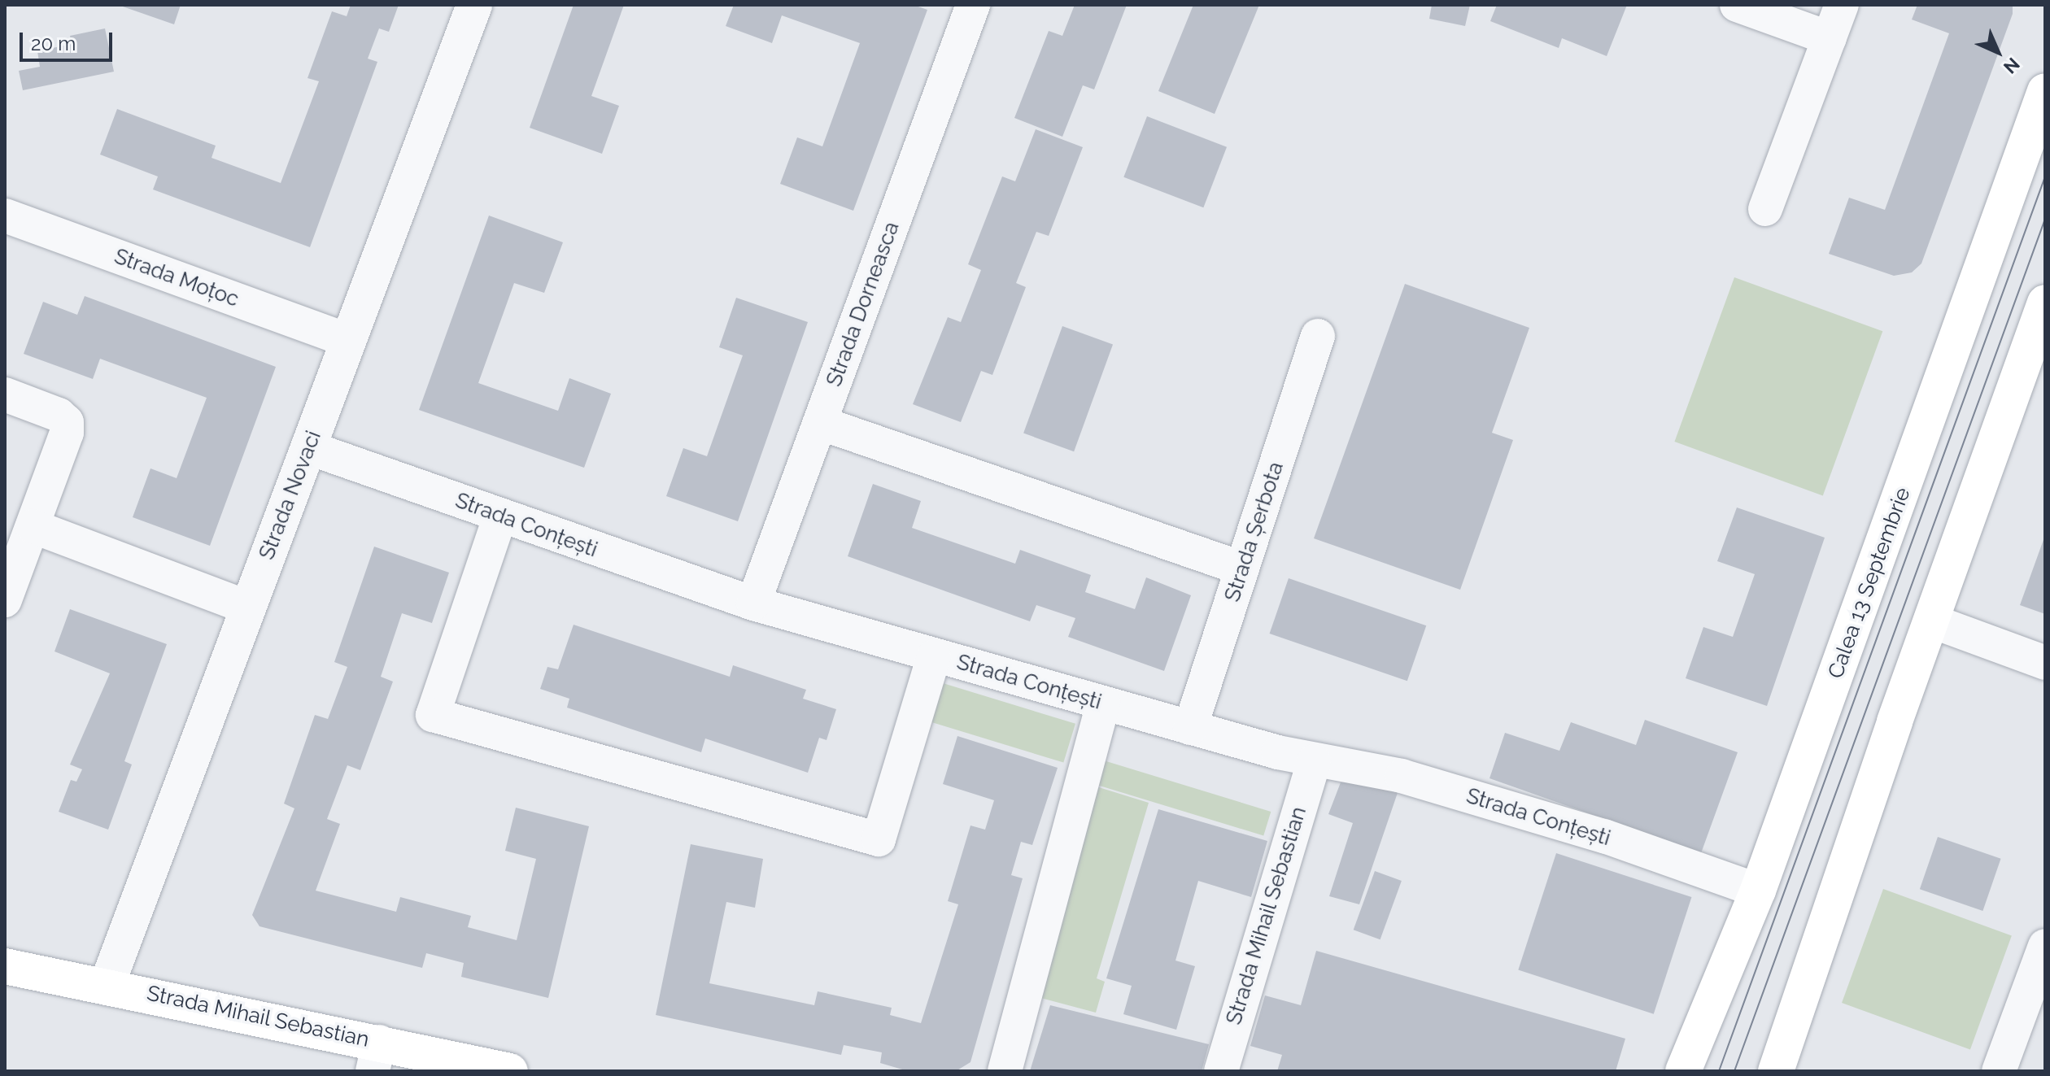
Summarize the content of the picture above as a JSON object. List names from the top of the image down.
{
  "streets": {
    "main road": ["Calea 13 Septembrie", "Strada Mihail Sebastian"],
    "street": [
      "Strada Moțoc",
      "Strada Dorneasca",
      "Strada Novaci",
      "Strada Conțești",
      "Strada Șerbota"
    ]
  },
  "crossings": [
    ["Strada Moțoc", "Strada Novaci"],
    ["Strada Dorneasca", "Strada Conțești"],
    ["Strada Novaci", "Strada Conțești"],
    ["Strada Novaci", "Strada Mihail Sebastian"],
    ["Strada Conțești", "Strada Șerbota"],
    ["Strada Conțești", "Calea 13 Septembrie"],
    ["Strada Conțești", "Strada Mihail Sebastian"]
  ],
  "scale_bar": "20 m",
  "north": "bottom right"
}
